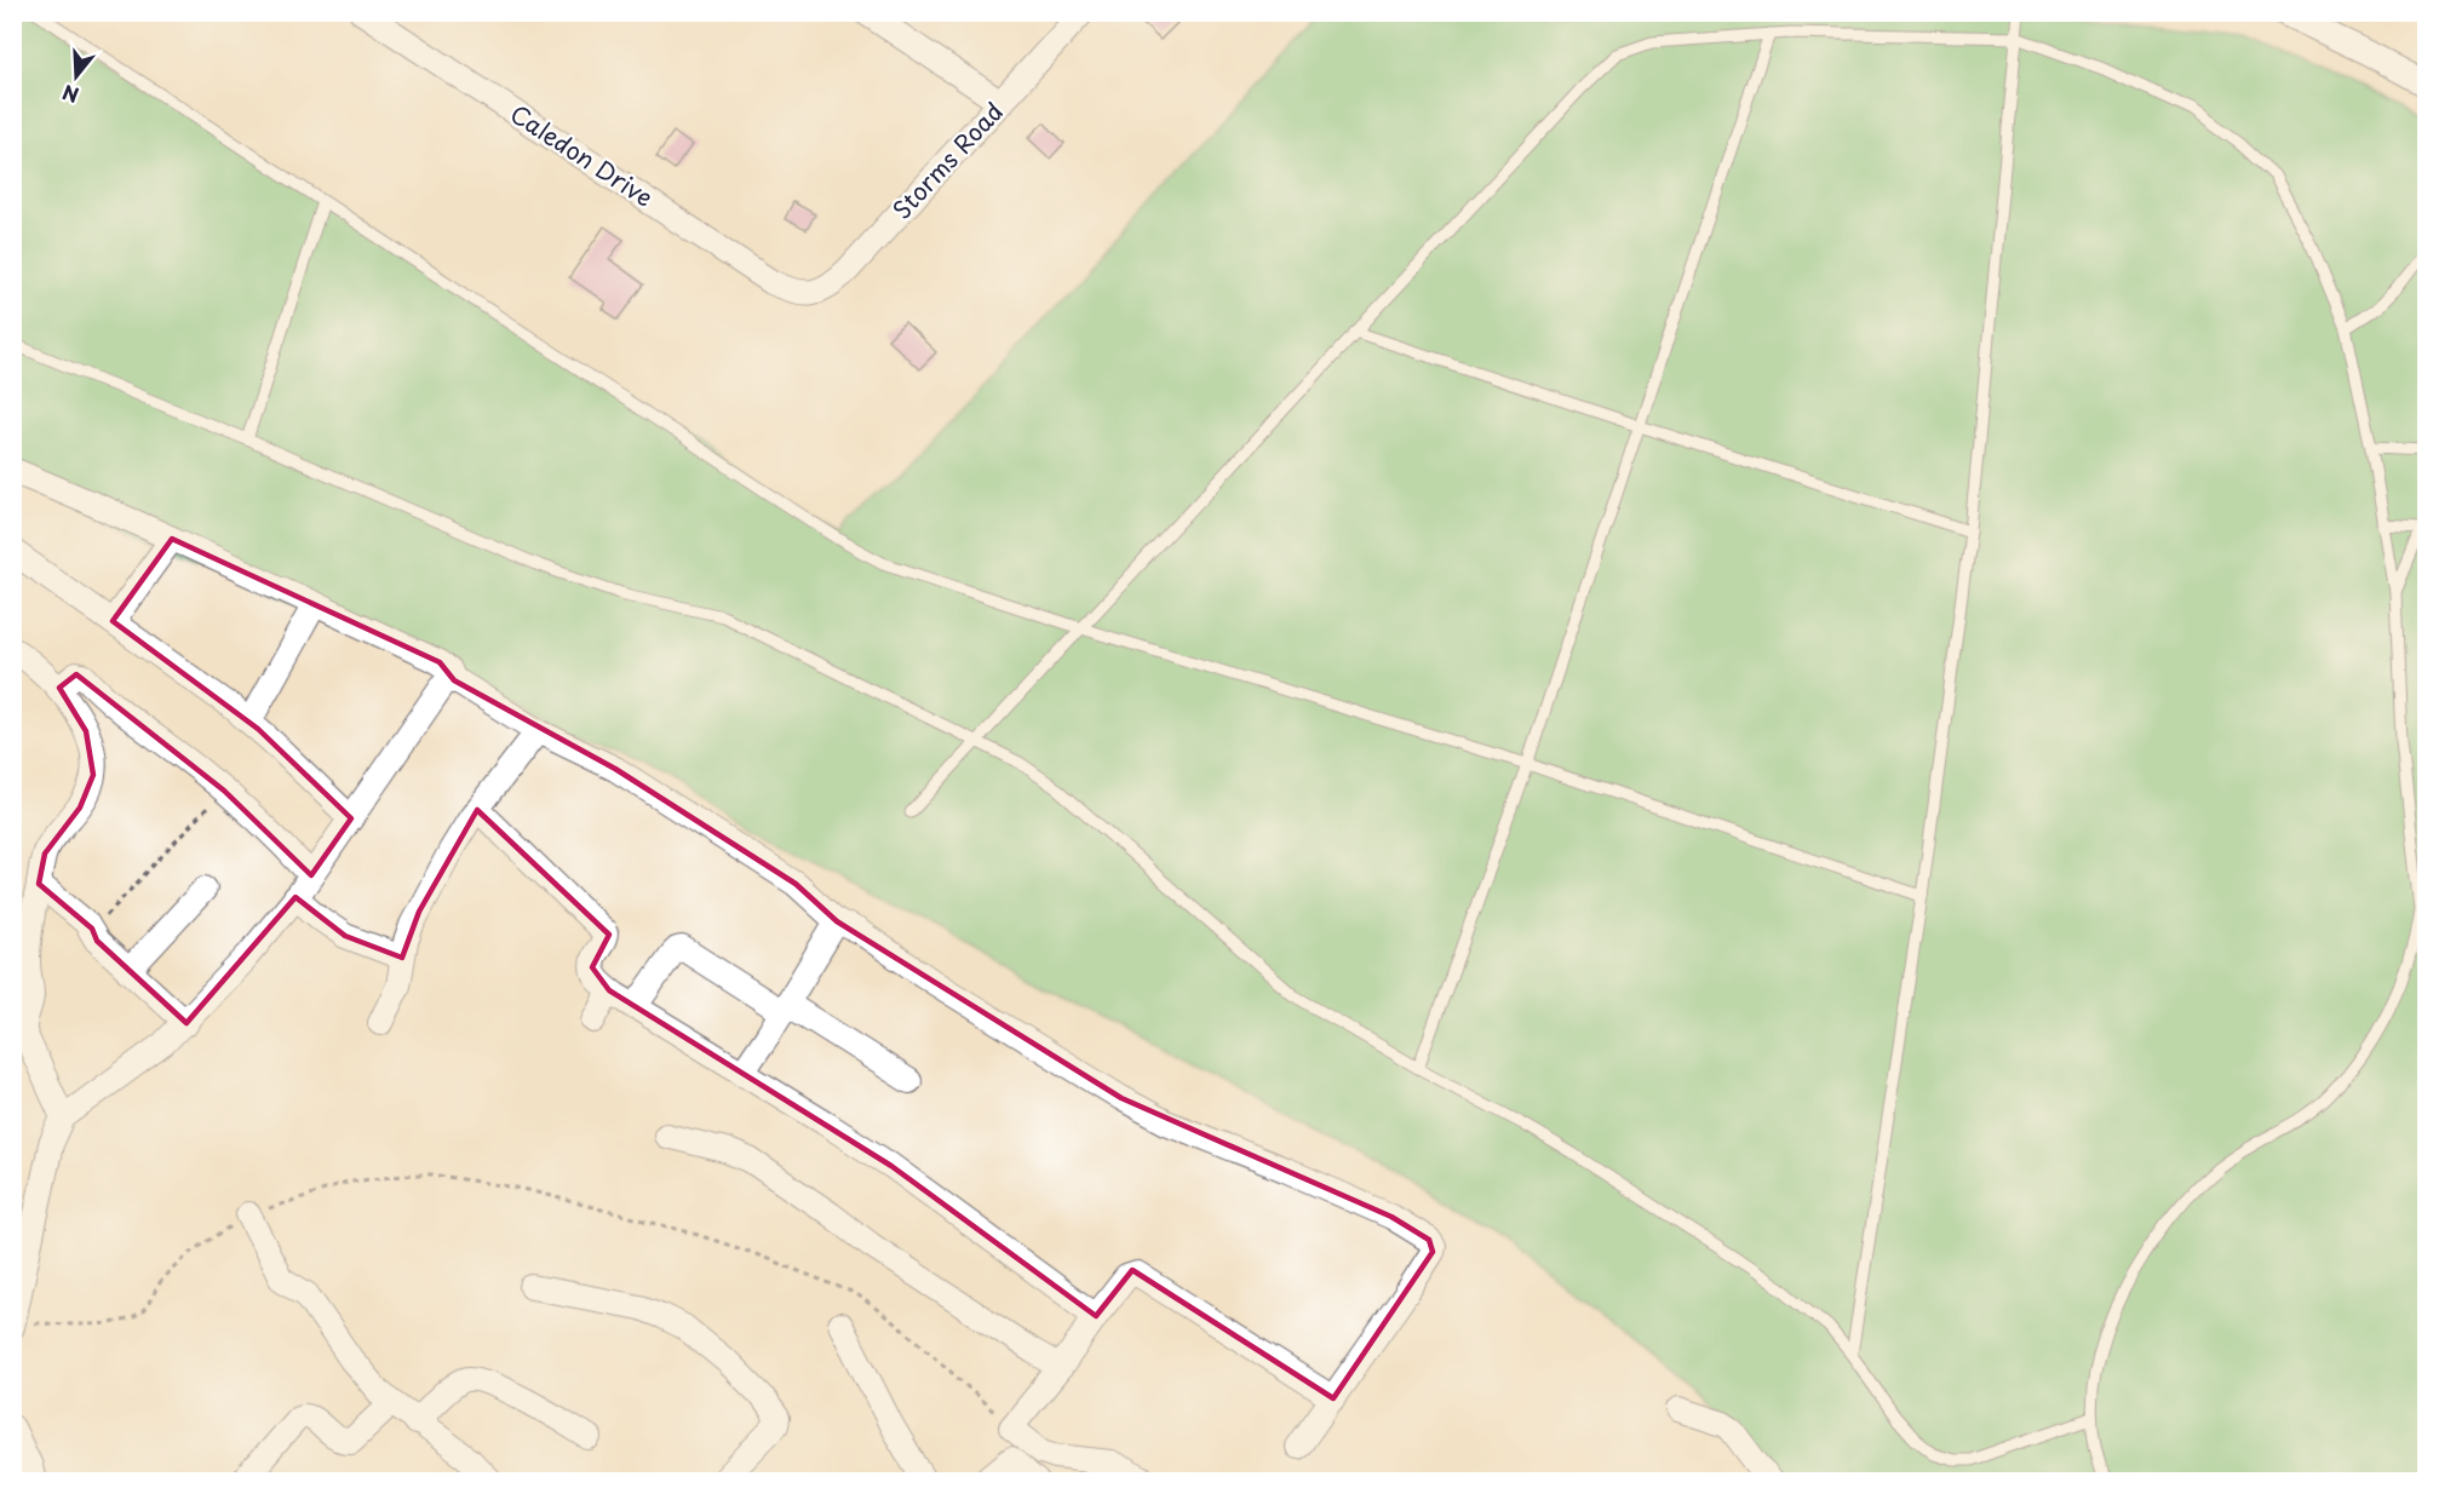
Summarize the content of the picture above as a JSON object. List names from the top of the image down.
{
  "streets": {
    "street": ["Caledon Drive", "Storms Road"]
  },
  "crossings": [
    ["Caledon Drive", "Storms Road"]
  ],
  "north": "bottom"
}
